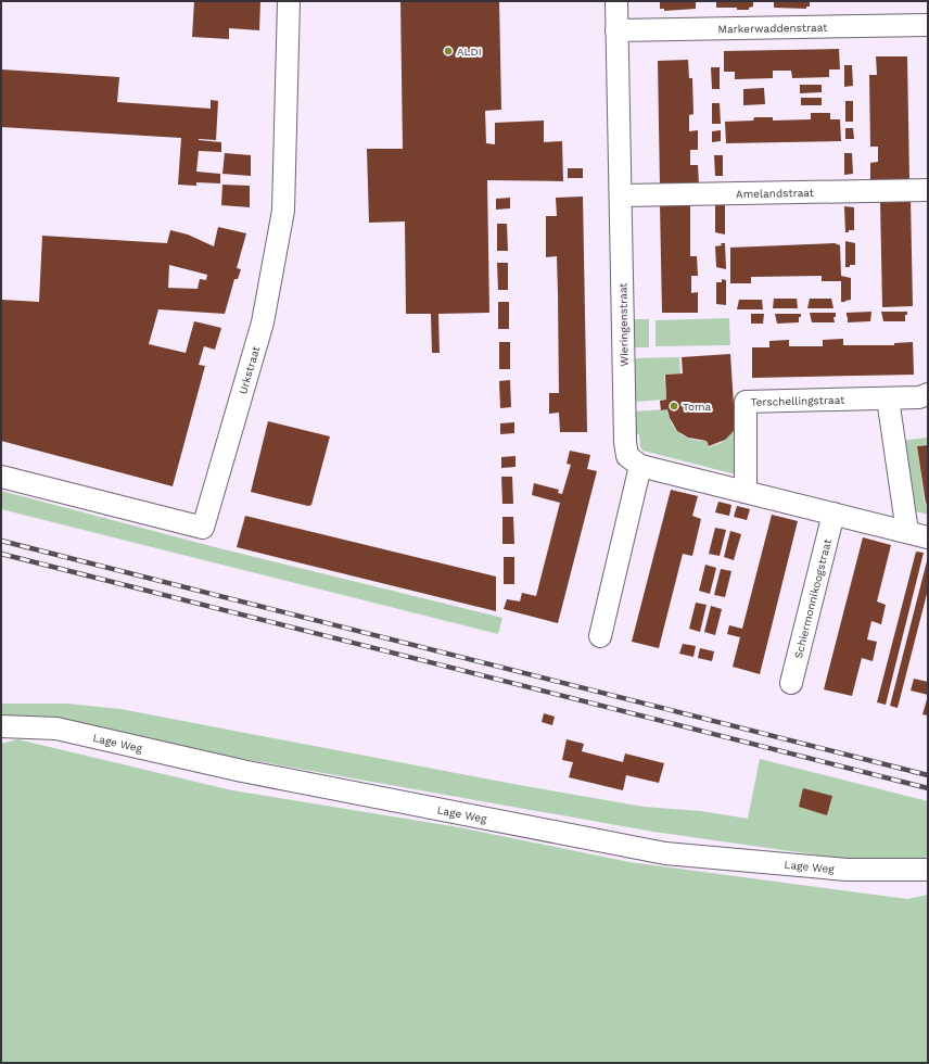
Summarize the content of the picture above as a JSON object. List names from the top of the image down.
{
  "streets": {
    "street": [
      "Markerwaddenstraat",
      "Amelandstraat",
      "Wieringenstraat",
      "Urkstraat",
      "Terschellingstraat",
      "Schiermonnikoogstraat",
      "Lage Weg"
    ]
  },
  "crossings": [
    ["Markerwaddenstraat", "Wieringenstraat"],
    ["Amelandstraat", "Wieringenstraat"]
  ],
  "places": ["ALDI", "Toma"]
}
